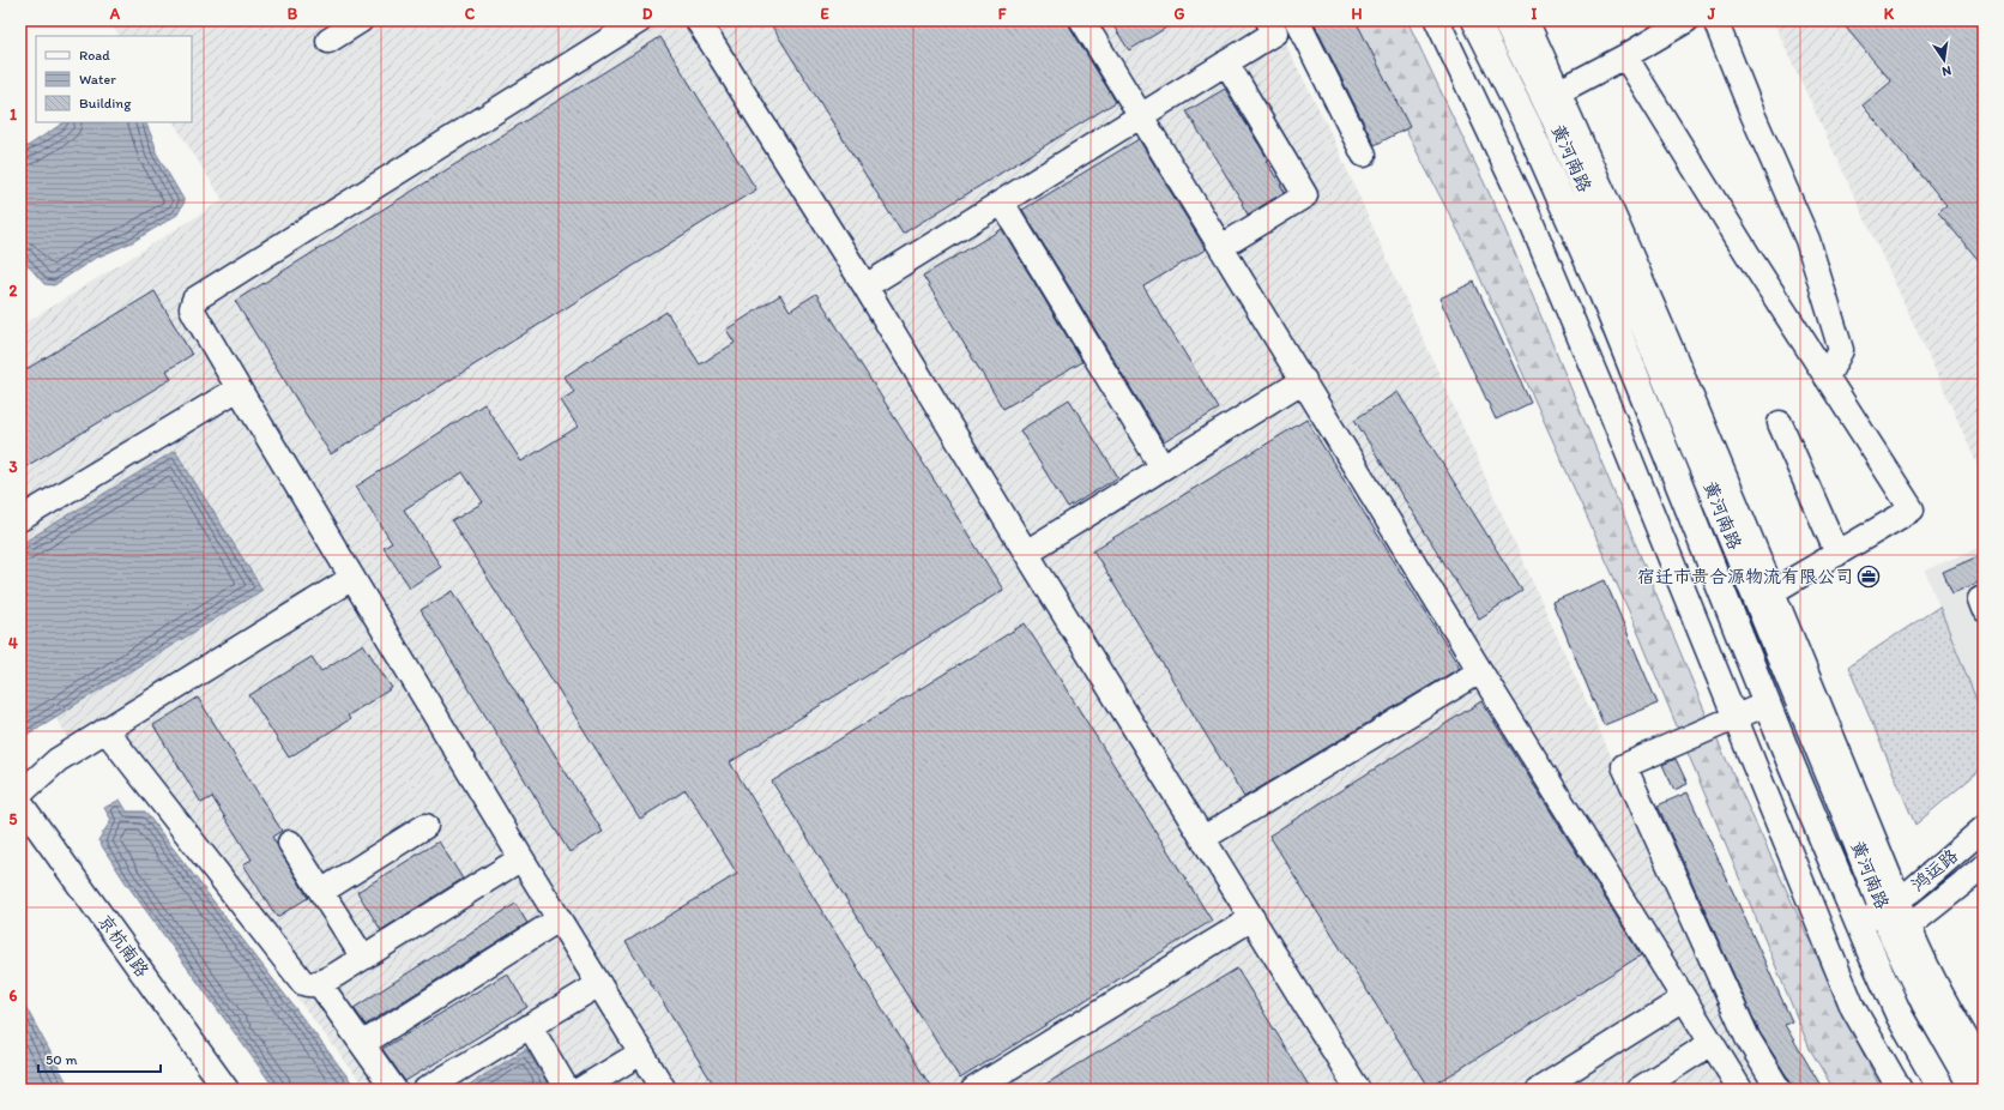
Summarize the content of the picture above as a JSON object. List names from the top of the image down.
{
  "streets": {
    "main road": ["黄河南路"],
    "street": ["鸿运路", "京杭南路"]
  },
  "crossings": [
    ["黄河南路", "鸿运路"]
  ],
  "places": {
    "office": ["宿迁市贵合源物流有限公司"]
  },
  "legend": ["Road", "Water", "Building"],
  "scale_bar": "50 m",
  "north": "bottom",
  "grid": {
    "columns": [
      "A",
      "B",
      "C",
      "D",
      "E",
      "F",
      "G",
      "H",
      "I",
      "J",
      "K"
    ],
    "rows": [
      "1",
      "2",
      "3",
      "4",
      "5",
      "6"
    ]
  }
}
